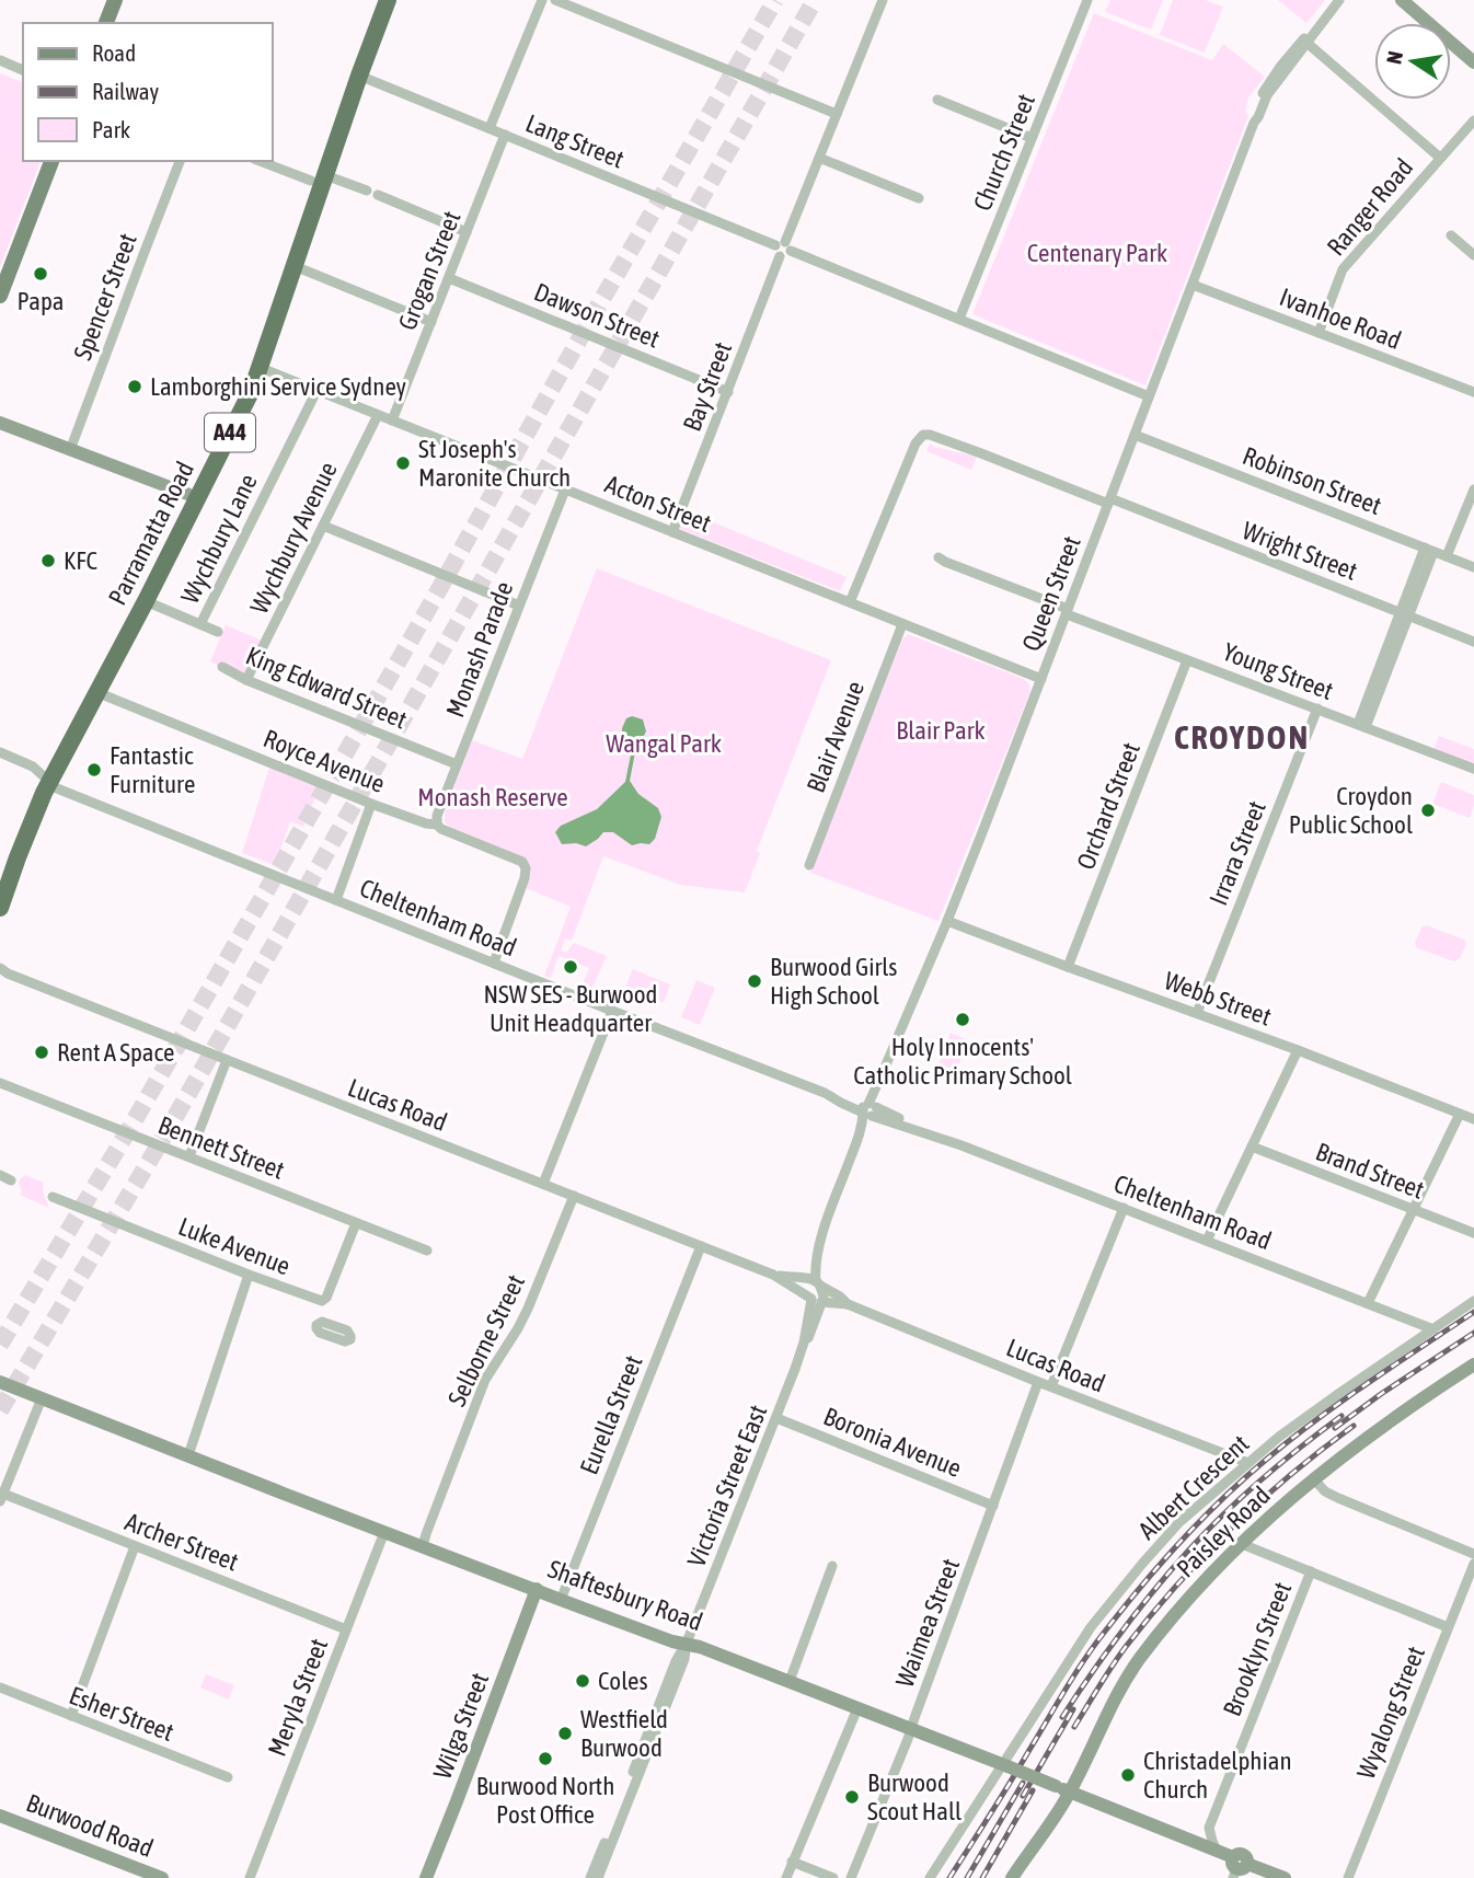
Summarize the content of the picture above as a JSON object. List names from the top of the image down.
{
  "streets": {
    "highway": ["A44", "Parramatta Road"],
    "main road": [
      "Paisley Road",
      "Shaftesbury Road",
      "Wilga Street",
      "Burwood Road"
    ],
    "street": [
      "Lang Street",
      "Church Street",
      "Ranger Road",
      "Grogan Street",
      "Spencer Street",
      "Dawson Street",
      "Ivanhoe Road",
      "Bay Street",
      "Robinson Street",
      "Acton Street",
      "Wychbury Avenue",
      "Wychbury Lane",
      "Wright Street",
      "Queen Street",
      "Monash Parade",
      "Young Street",
      "King Edward Street",
      "Blair Avenue",
      "Royce Avenue",
      "Orchard Street",
      "Irrara Street",
      "Cheltenham Road",
      "Webb Street",
      "Lucas Road",
      "Bennett Street",
      "Brand Street",
      "Luke Avenue",
      "Selborne Street",
      "Eurella Street",
      "Boronia Avenue",
      "Victoria Street East",
      "Albert Crescent",
      "Archer Street",
      "Waimea Street",
      "Brooklyn Street",
      "Meryla Street",
      "Wyalong Street",
      "Esher Street"
    ]
  },
  "crossings": [
    ["Lang Street", "Church Street"],
    ["Lang Street", "Grogan Street"],
    ["Lang Street", "Bay Street"],
    ["Lang Street", "Parramatta Road"],
    ["Lang Street", "Queen Street"],
    ["Ranger Road", "Ivanhoe Road"],
    ["Grogan Street", "Dawson Street"],
    ["Grogan Street", "Acton Street"],
    ["Dawson Street", "Bay Street"],
    ["Ivanhoe Road", "Queen Street"],
    ["Bay Street", "Acton Street"],
    ["Robinson Street", "Queen Street"],
    ["Acton Street", "Parramatta Road"],
    ["Acton Street", "Wychbury Avenue"],
    ["Acton Street", "Wychbury Lane"],
    ["Acton Street", "Wright Street"],
    ["Acton Street", "Queen Street"],
    ["Acton Street", "Monash Parade"],
    ["Acton Street", "Blair Avenue"],
    ["Parramatta Road", "King Edward Street"],
    ["Parramatta Road", "Royce Avenue"],
    ["Parramatta Road", "Cheltenham Road"],
    ["Wychbury Avenue", "King Edward Street"],
    ["Wychbury Lane", "King Edward Street"],
    ["Wright Street", "Queen Street"],
    ["Queen Street", "Young Street"],
    ["Queen Street", "Cheltenham Road"],
    ["Queen Street", "Webb Street"],
    ["Queen Street", "Victoria Street East"],
    ["Monash Parade", "King Edward Street"],
    ["Monash Parade", "Royce Avenue"],
    ["Young Street", "Orchard Street"],
    ["Young Street", "Irrara Street"],
    ["Royce Avenue", "Cheltenham Road"],
    ["Orchard Street", "Webb Street"],
    ["Irrara Street", "Webb Street"],
    ["Cheltenham Road", "Albert Crescent"],
    ["Lucas Road", "Selborne Street"],
    ["Lucas Road", "Eurella Street"],
    ["Lucas Road", "Victoria Street East"],
    ["Lucas Road", "Albert Crescent"],
    ["Lucas Road", "Waimea Street"],
    ["Selborne Street", "Shaftesbury Road"],
    ["Eurella Street", "Shaftesbury Road"],
    ["Boronia Avenue", "Victoria Street East"],
    ["Boronia Avenue", "Waimea Street"],
    ["Victoria Street East", "Shaftesbury Road"],
    ["Albert Crescent", "Shaftesbury Road"],
    ["Paisley Road", "Shaftesbury Road"],
    ["Archer Street", "Meryla Street"],
    ["Shaftesbury Road", "Waimea Street"],
    ["Shaftesbury Road", "Meryla Street"],
    ["Shaftesbury Road", "Wilga Street"]
  ],
  "districts": ["CROYDON"],
  "parks": [
    "Centenary Park",
    "Blair Park",
    "Wangal Park",
    "Monash Reserve"
  ],
  "places": [
    "Papa",
    "Lamborghini Service Sydney",
    "St Joseph's Maronite Church",
    "KFC",
    "Fantastic Furniture",
    "Croydon Public School",
    "NSW SES - Burwood Unit Headquarter",
    "Burwood Girls High School",
    "Holy Innocents' Catholic Primary School",
    "Rent A Space",
    "Coles",
    "Westfield Burwood",
    "Burwood North Post Office",
    "Christadelphian Church",
    "Burwood Scout Hall"
  ],
  "legend": ["Road", "Railway", "Park"],
  "north": "left"
}
